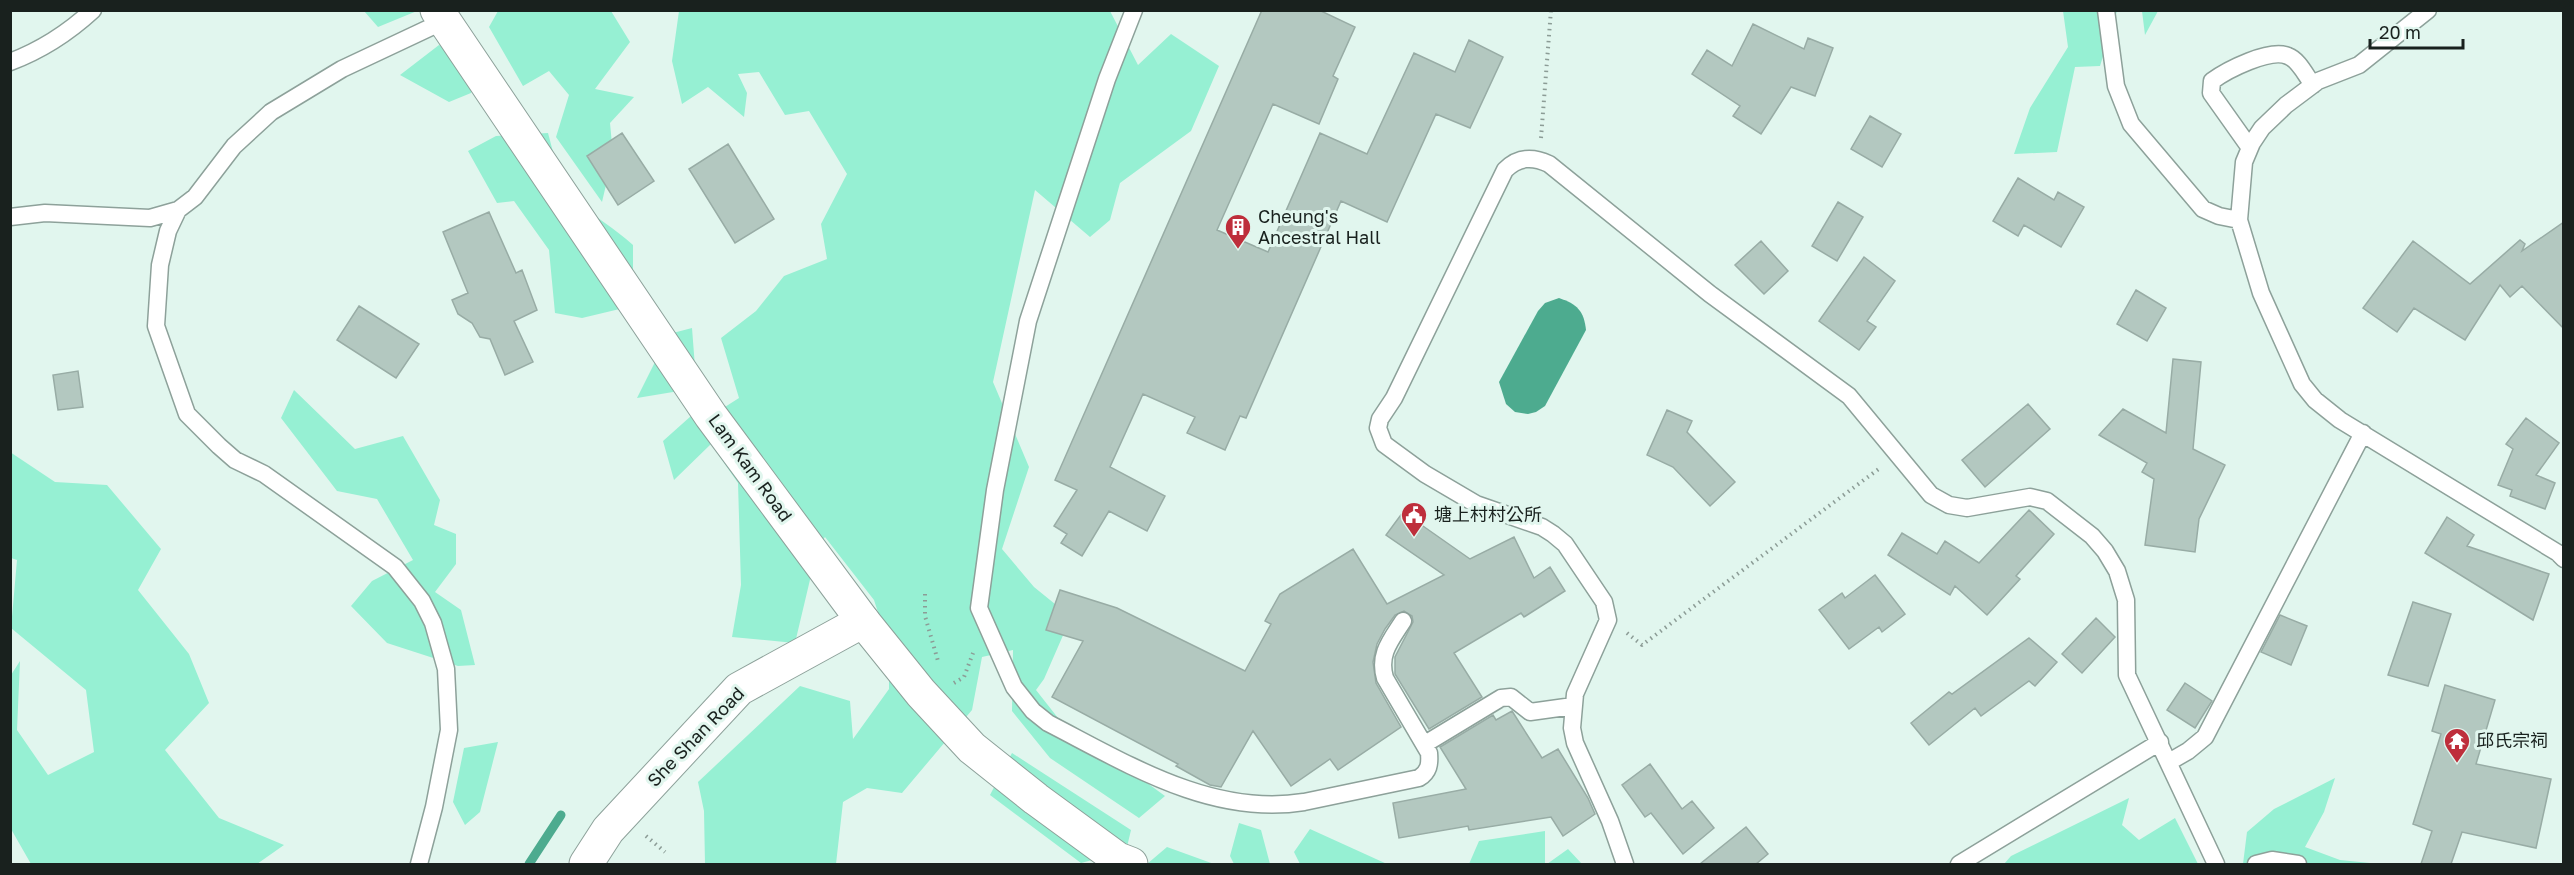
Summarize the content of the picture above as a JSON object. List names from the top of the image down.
{
  "streets": {
    "main road": ["Lam Kam Road", "She Shan Road"]
  },
  "crossings": [
    ["Lam Kam Road", "She Shan Road"]
  ],
  "places": {
    "building": ["Cheung's Ancestral Hall"],
    "public building": ["塘上村村公所"],
    "temple": ["邱氏宗祠"]
  },
  "scale_bar": "20 m"
}
